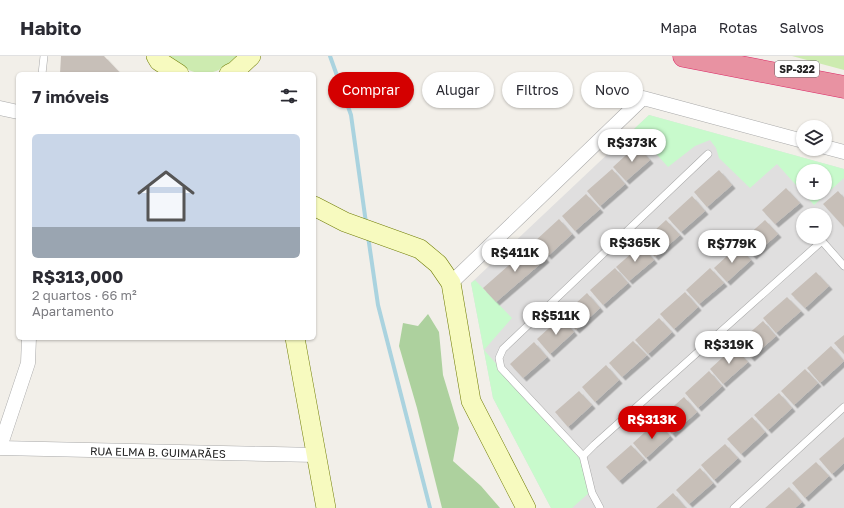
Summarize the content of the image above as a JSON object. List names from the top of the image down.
{
  "streets": {
    "highway": ["SP-322"],
    "street": ["RUA ELMA B. GUIMARÃES"]
  },
  "page": {
    "header": "Habito",
    "nav": ["Mapa", "Rotas", "Salvos"],
    "chip": [
      "Comprar",
      "Alugar",
      "Filtros",
      "Novo"
    ],
    "heading": "7 imóveis",
    "map_buttons": ["+", "−"],
    "list": [
      {
        "name": "R$313,000",
        "note": "2 quartos · 66 m² · Apartamento"
      }
    ],
    "price": [
      "R$373K",
      "R$365K",
      "R$779K",
      "R$411K",
      "R$511K",
      "R$319K",
      "R$313K"
    ]
  }
}
